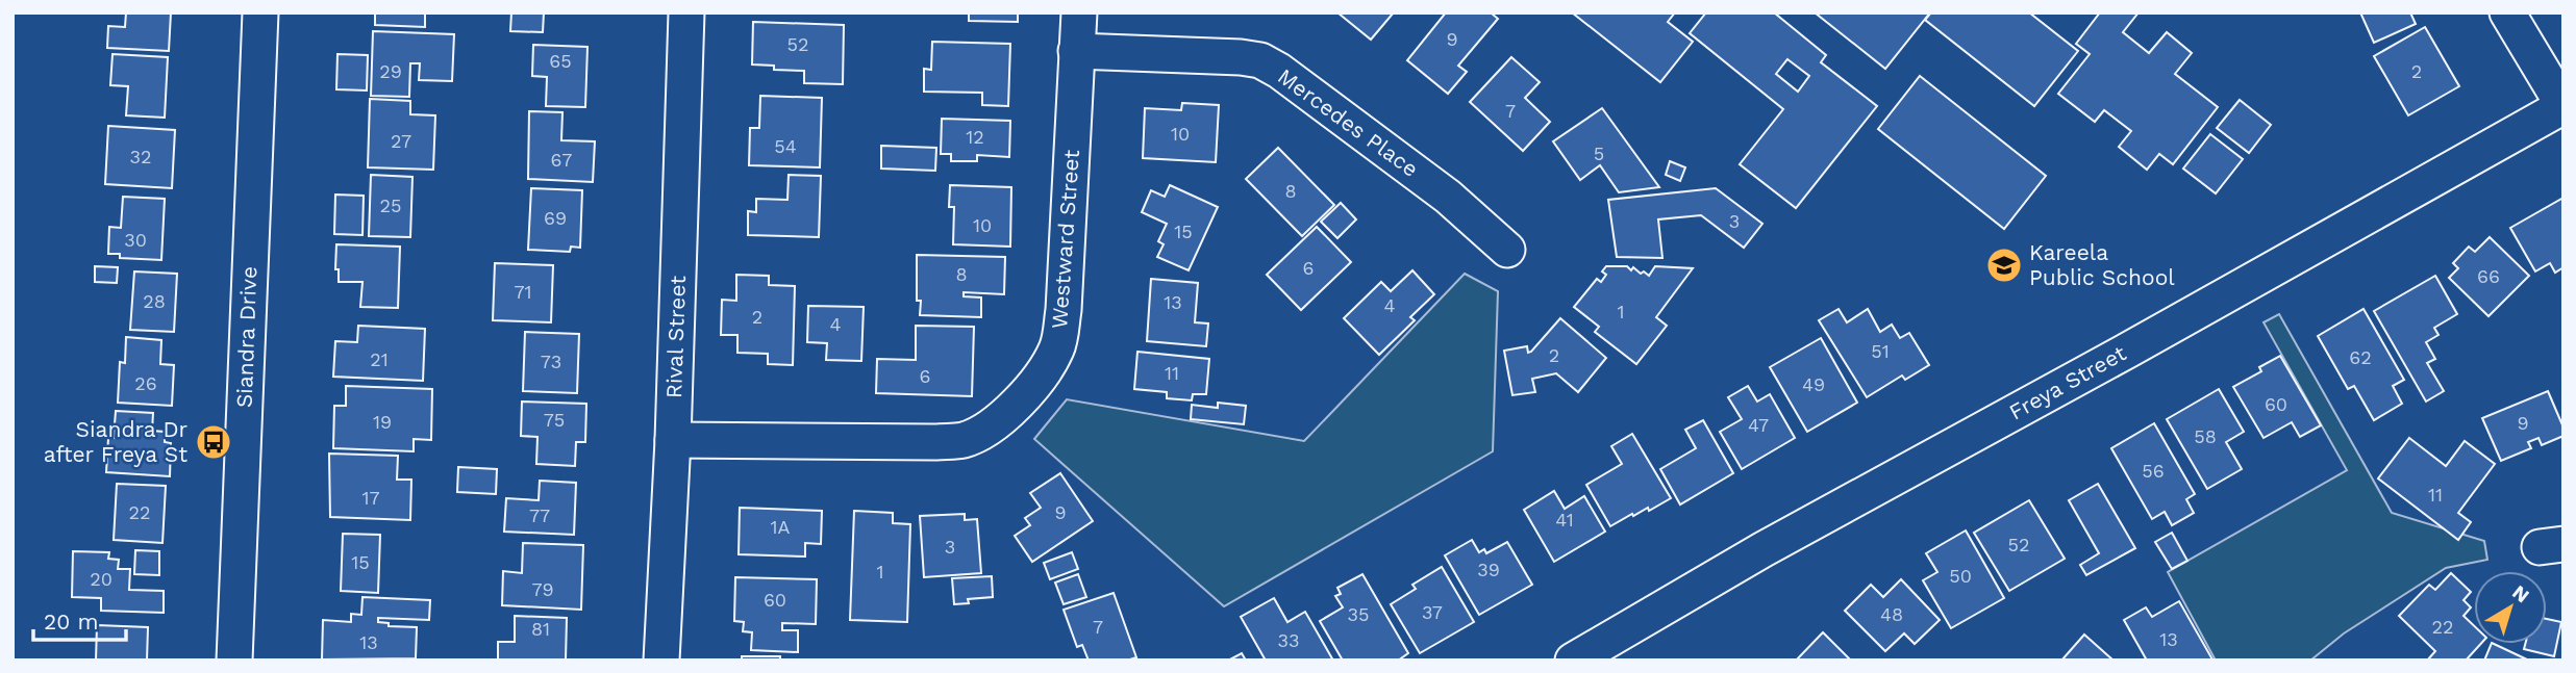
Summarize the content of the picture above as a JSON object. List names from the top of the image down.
{
  "streets": {
    "street": [
      "Mercedes Place",
      "Westward Street",
      "Siandra Drive",
      "Rival Street",
      "Freya Street"
    ]
  },
  "crossings": [
    ["Mercedes Place", "Westward Street"],
    ["Westward Street", "Rival Street"]
  ],
  "places": {
    "school or university": ["Kareela Public School"],
    "bus stop": ["Siandra Dr after Freya St"]
  },
  "house_numbers": [
    "9",
    "52",
    "65",
    "29",
    "2",
    "7",
    "10",
    "12",
    "27",
    "54",
    "5",
    "32",
    "67",
    "8",
    "25",
    "69",
    "3",
    "10",
    "15",
    "30",
    "6",
    "8",
    "66",
    "71",
    "28",
    "13",
    "4",
    "1",
    "2",
    "4",
    "51",
    "2",
    "62",
    "21",
    "73",
    "11",
    "6",
    "26",
    "49",
    "60",
    "75",
    "19",
    "9",
    "47",
    "58",
    "56",
    "11",
    "17",
    "22",
    "9",
    "77",
    "41",
    "1A",
    "52",
    "3",
    "15",
    "39",
    "1",
    "50",
    "20",
    "79",
    "60",
    "37",
    "35",
    "48",
    "7",
    "22",
    "81",
    "13",
    "33",
    "13"
  ],
  "scale_bar": "20 m",
  "north": "top right"
}
